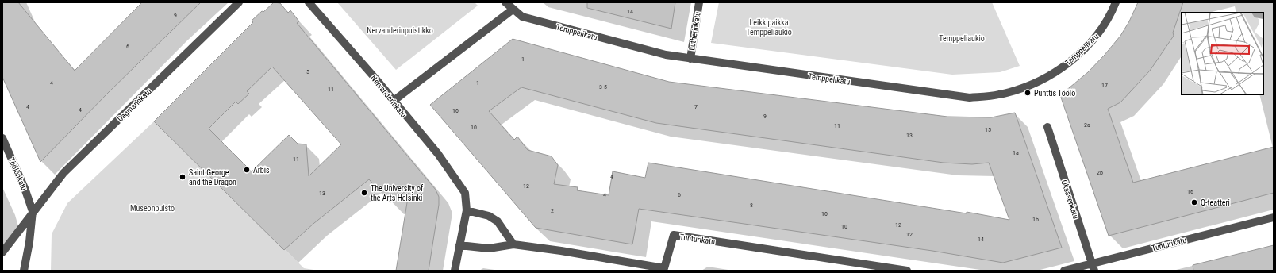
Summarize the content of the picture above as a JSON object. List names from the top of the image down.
{
  "streets": {
    "street": [
      "Lutherinkatu",
      "Temppelikatu",
      "Nervanderinkatu",
      "Dagmarinkatu",
      "Töölönkatu",
      "Oksasenkatu",
      "Tunturikatu"
    ]
  },
  "crossings": [
    ["Lutherinkatu", "Temppelikatu"],
    ["Dagmarinkatu", "Töölönkatu"],
    ["Oksasenkatu", "Tunturikatu"]
  ],
  "parks": [
    "Leikkipaikka Temppeliaukio",
    "Nervanderinpuistikko",
    "Temppeliaukio",
    "Museonpuisto"
  ],
  "places": [
    "Punttis Töölö",
    "Arbis",
    "Saint George and the Dragon",
    "The University of the Arts Helsinki",
    "Q-teatteri"
  ],
  "house_numbers": [
    "14",
    "9",
    "6",
    "1",
    "5",
    "4",
    "1",
    "17",
    "3-5",
    "11",
    "4",
    "7",
    "4",
    "10",
    "9",
    "2a",
    "11",
    "10",
    "15",
    "13",
    "1a",
    "11",
    "2b",
    "4",
    "12",
    "16",
    "13",
    "4",
    "6",
    "8",
    "2",
    "10",
    "1b",
    "12",
    "10",
    "12",
    "14"
  ]
}
